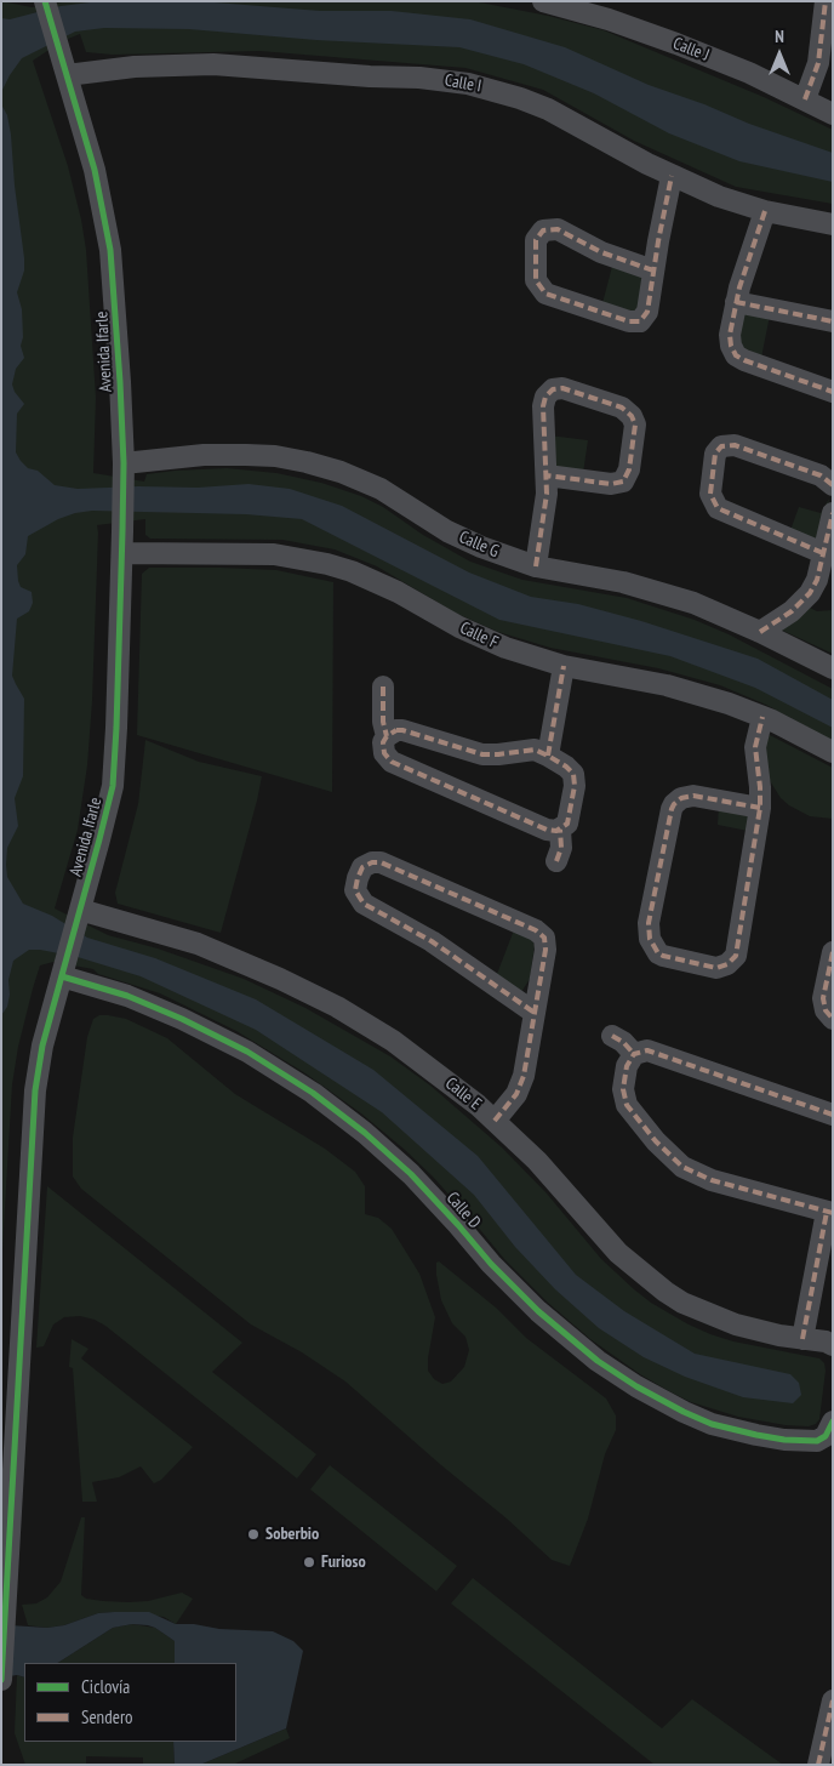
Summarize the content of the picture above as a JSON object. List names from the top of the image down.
{
  "streets": {
    "street": [
      "Calle J",
      "Calle I",
      "Avenida Ifarle",
      "Calle G",
      "Calle F",
      "Calle E",
      "Calle D"
    ]
  },
  "crossings": [
    ["Calle I", "Avenida Ifarle"],
    ["Avenida Ifarle", "Calle G"],
    ["Avenida Ifarle", "Calle F"],
    ["Avenida Ifarle", "Calle E"],
    ["Avenida Ifarle", "Calle D"]
  ],
  "places": ["Soberbio", "Furioso"],
  "legend": ["Ciclovía", "Sendero"],
  "north": "top"
}
